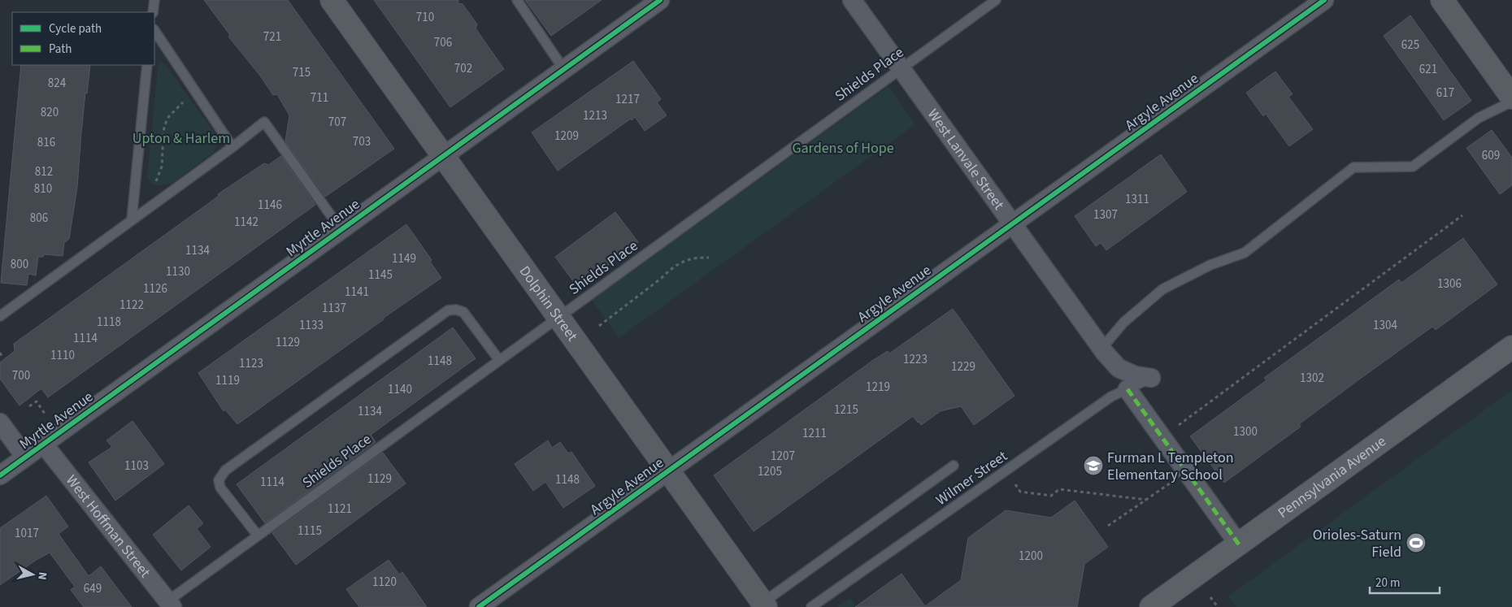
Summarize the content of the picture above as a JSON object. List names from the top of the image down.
{
  "streets": {
    "main road": ["Dolphin Street", "Pennsylvania Avenue"],
    "street": [
      "Argyle Avenue",
      "West Lanvale Street",
      "Myrtle Avenue",
      "West Hoffman Street"
    ],
    "lane": ["Shields Place", "Wilmer Street"]
  },
  "crossings": [
    ["Shields Place", "West Lanvale Street"],
    ["Shields Place", "Dolphin Street"],
    ["Shields Place", "West Hoffman Street"],
    ["Argyle Avenue", "West Lanvale Street"],
    ["Argyle Avenue", "Dolphin Street"],
    ["West Lanvale Street", "Wilmer Street"],
    ["Myrtle Avenue", "Dolphin Street"],
    ["Myrtle Avenue", "West Hoffman Street"]
  ],
  "parks": ["Upton & Harlem", "Gardens of Hope"],
  "places": {
    "school or university": ["Furman L Templeton Elementary School"],
    "sports": ["Orioles-Saturn Field"]
  },
  "house_numbers": [
    "710",
    "721",
    "706",
    "625",
    "702",
    "621",
    "715",
    "824",
    "617",
    "711",
    "1217",
    "820",
    "1213",
    "707",
    "1209",
    "703",
    "816",
    "609",
    "812",
    "810",
    "1311",
    "1146",
    "1307",
    "806",
    "1142",
    "1134",
    "1149",
    "800",
    "1130",
    "1145",
    "1306",
    "1126",
    "1141",
    "1122",
    "1137",
    "1118",
    "1133",
    "1304",
    "1114",
    "1129",
    "1110",
    "1223",
    "1148",
    "1123",
    "1229",
    "700",
    "1302",
    "1119",
    "1219",
    "1140",
    "1215",
    "1134",
    "1300",
    "1211",
    "1207",
    "1103",
    "1205",
    "1129",
    "1148",
    "1114",
    "1121",
    "1115",
    "1017",
    "1200",
    "1120",
    "649"
  ],
  "legend": ["Cycle path", "Path"],
  "scale_bar": "20 m",
  "north": "right"
}
